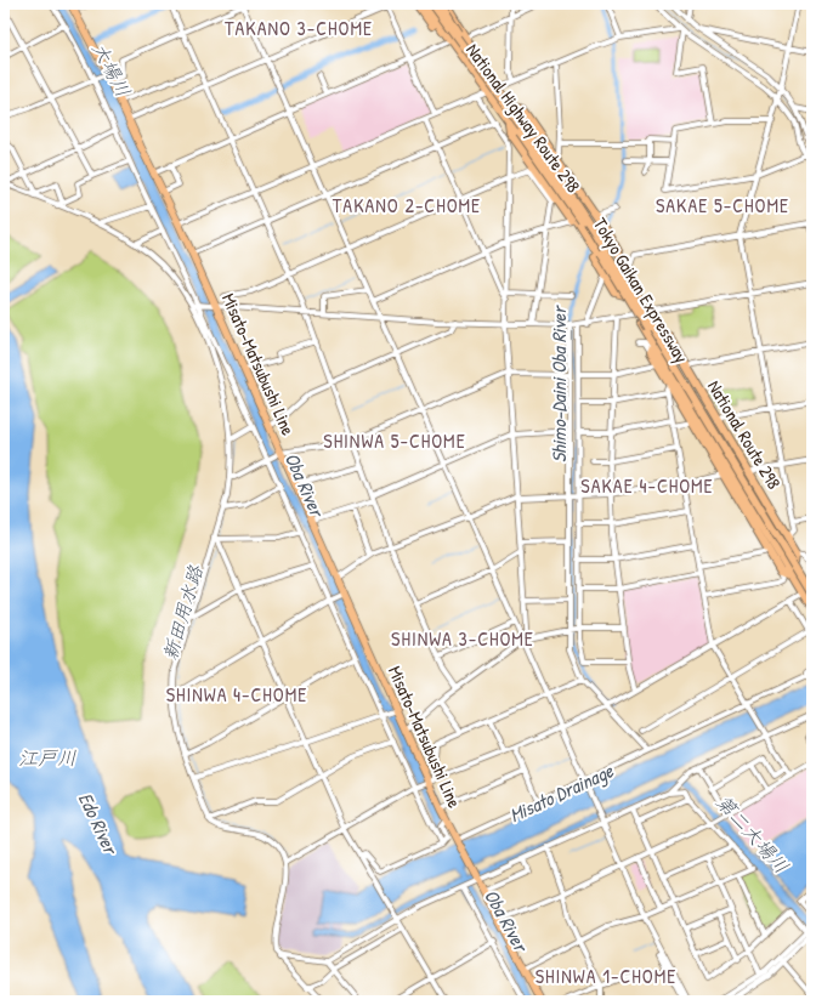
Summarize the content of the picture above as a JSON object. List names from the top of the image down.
{
  "streets": {
    "highway": ["National Highway Route 298", "Tokyo Gaikan Expressway", "National Route 298"],
    "main road": ["Misato-Matsubushi Line"]
  },
  "crossings": [
    ["National Highway Route 298", "Tokyo Gaikan Expressway"],
    ["National Highway Route 298", "National Route 298"]
  ],
  "districts": [
    "TAKANO 3-CHOME",
    "TAKANO 2-CHOME",
    "SAKAE 5-CHOME",
    "SHINWA 5-CHOME",
    "SAKAE 4-CHOME",
    "SHINWA 3-CHOME",
    "SHINWA 4-CHOME",
    "SHINWA 1-CHOME"
  ],
  "water": [
    "大場川",
    "Shimo-Daini Oba River",
    "Oba River",
    "新田用水路",
    "江戸川",
    "Misato Drainage",
    "Edo River",
    "第二大場川"
  ]
}
